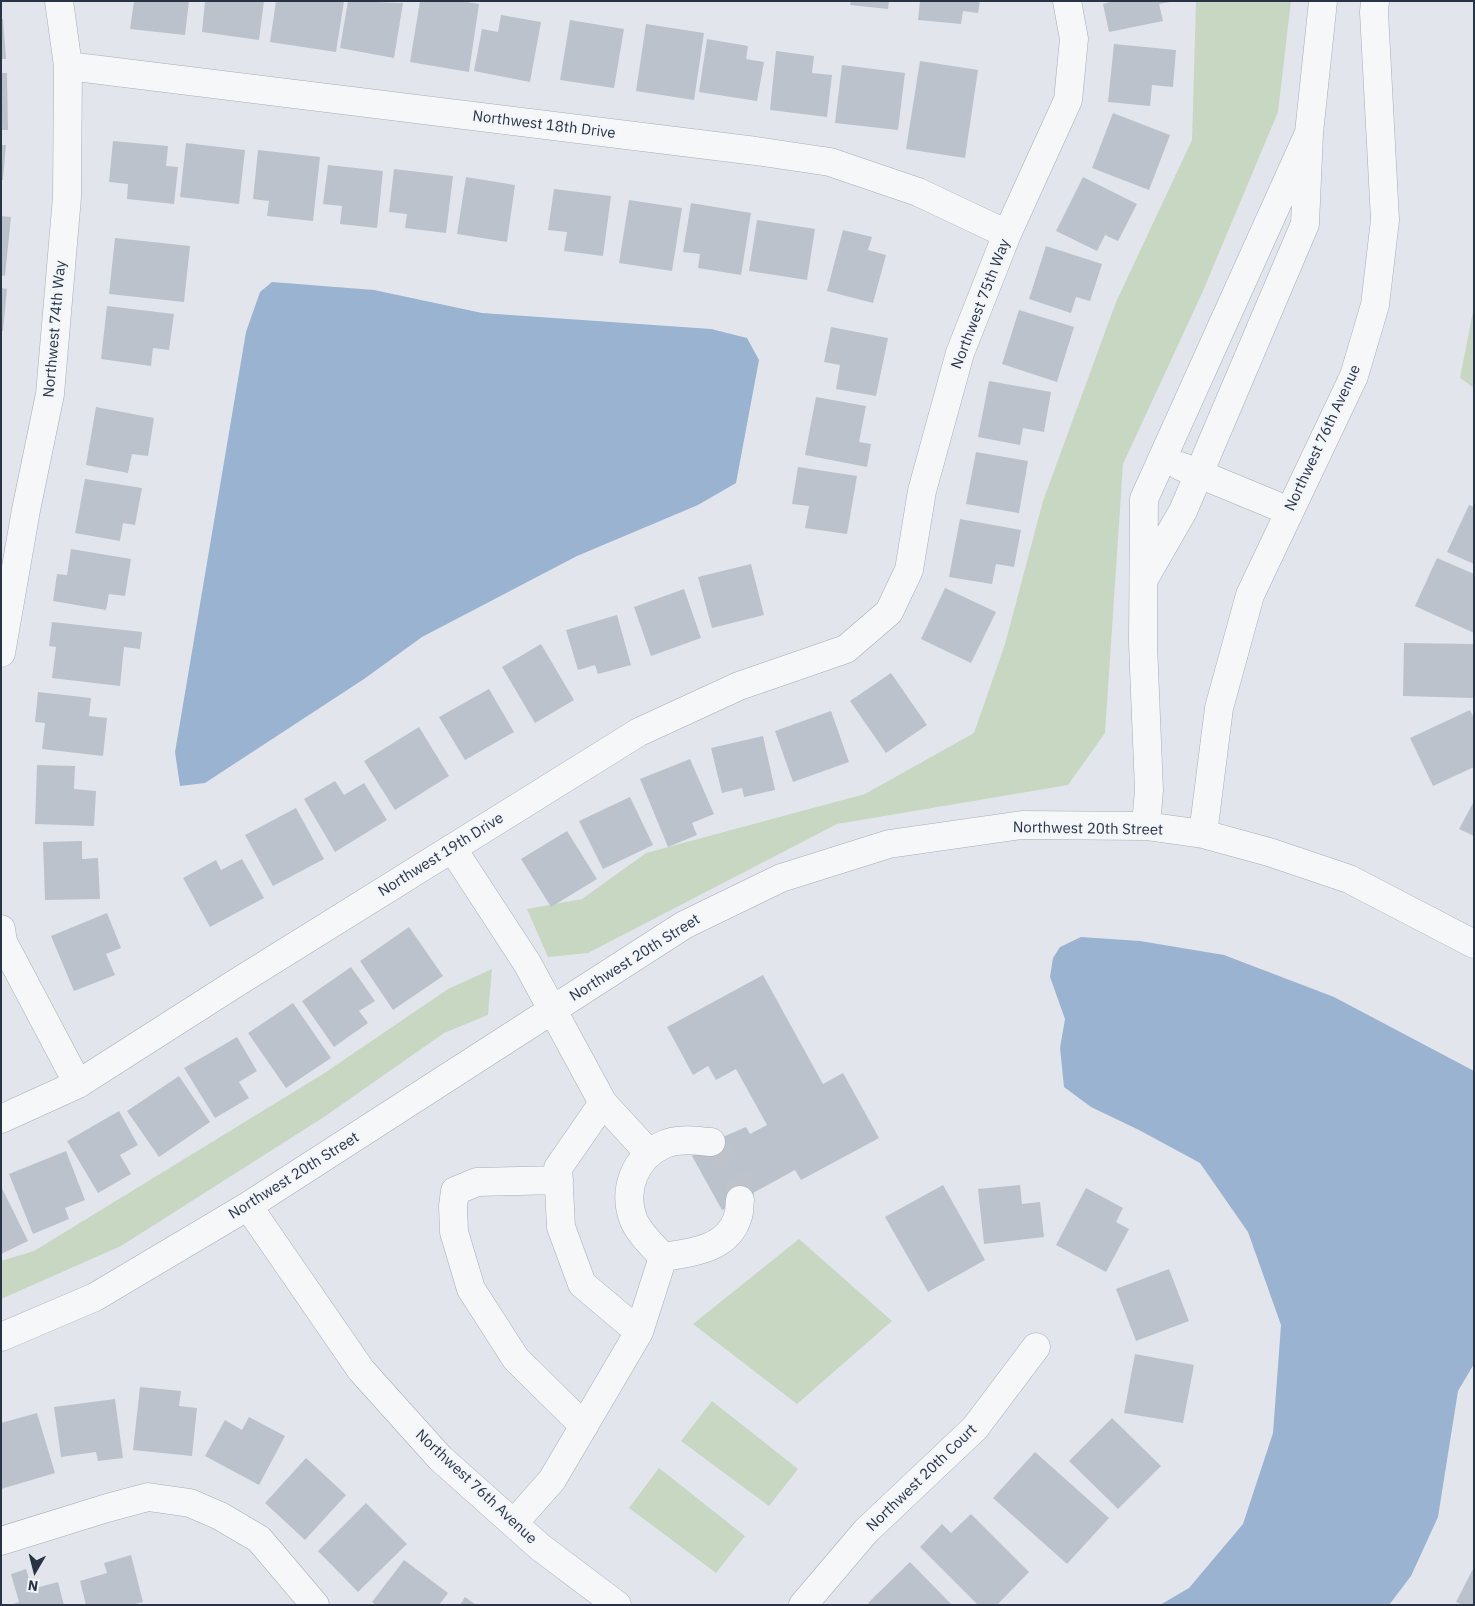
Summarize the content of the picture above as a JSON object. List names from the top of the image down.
{
  "streets": {
    "street": [
      "Northwest 18th Drive",
      "Northwest 75th Way",
      "Northwest 74th Way",
      "Northwest 76th Avenue",
      "Northwest 20th Street",
      "Northwest 19th Drive",
      "Northwest 20th Court"
    ]
  },
  "crossings": [
    ["Northwest 18th Drive", "Northwest 75th Way"],
    ["Northwest 18th Drive", "Northwest 74th Way"],
    ["Northwest 75th Way", "Northwest 19th Drive"],
    ["Northwest 76th Avenue", "Northwest 20th Street"]
  ],
  "north": "bottom"
}
